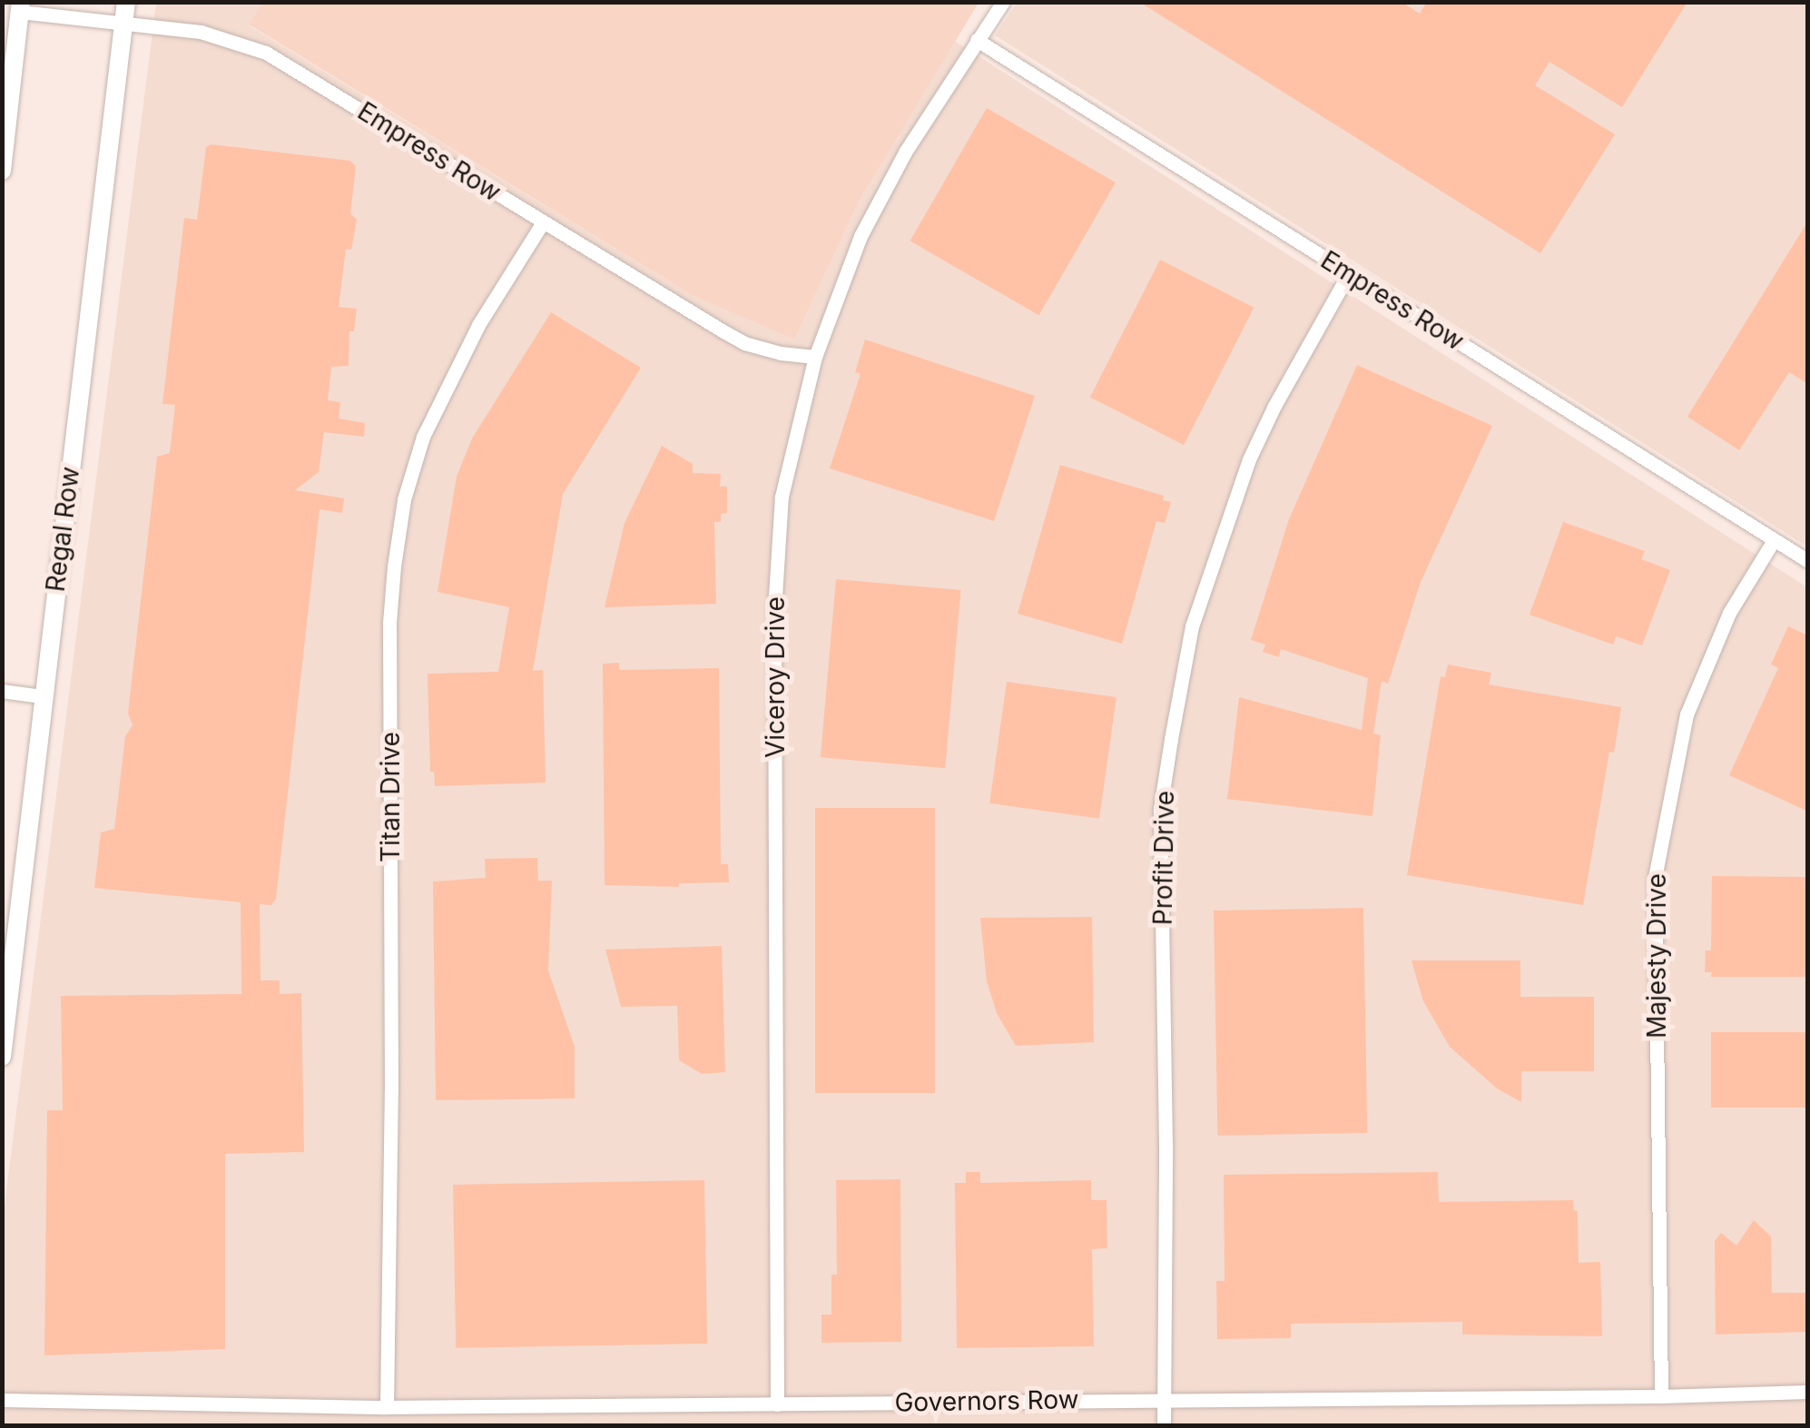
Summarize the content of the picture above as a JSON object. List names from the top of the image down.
{
  "streets": {
    "main road": ["Regal Row"],
    "street": [
      "Empress Row",
      "Viceroy Drive",
      "Titan Drive",
      "Profit Drive",
      "Majesty Drive",
      "Governors Row"
    ]
  },
  "crossings": [
    ["Empress Row", "Regal Row"],
    ["Empress Row", "Viceroy Drive"],
    ["Empress Row", "Titan Drive"],
    ["Empress Row", "Profit Drive"],
    ["Empress Row", "Majesty Drive"],
    ["Viceroy Drive", "Governors Row"],
    ["Titan Drive", "Governors Row"],
    ["Profit Drive", "Governors Row"],
    ["Majesty Drive", "Governors Row"]
  ]
}
